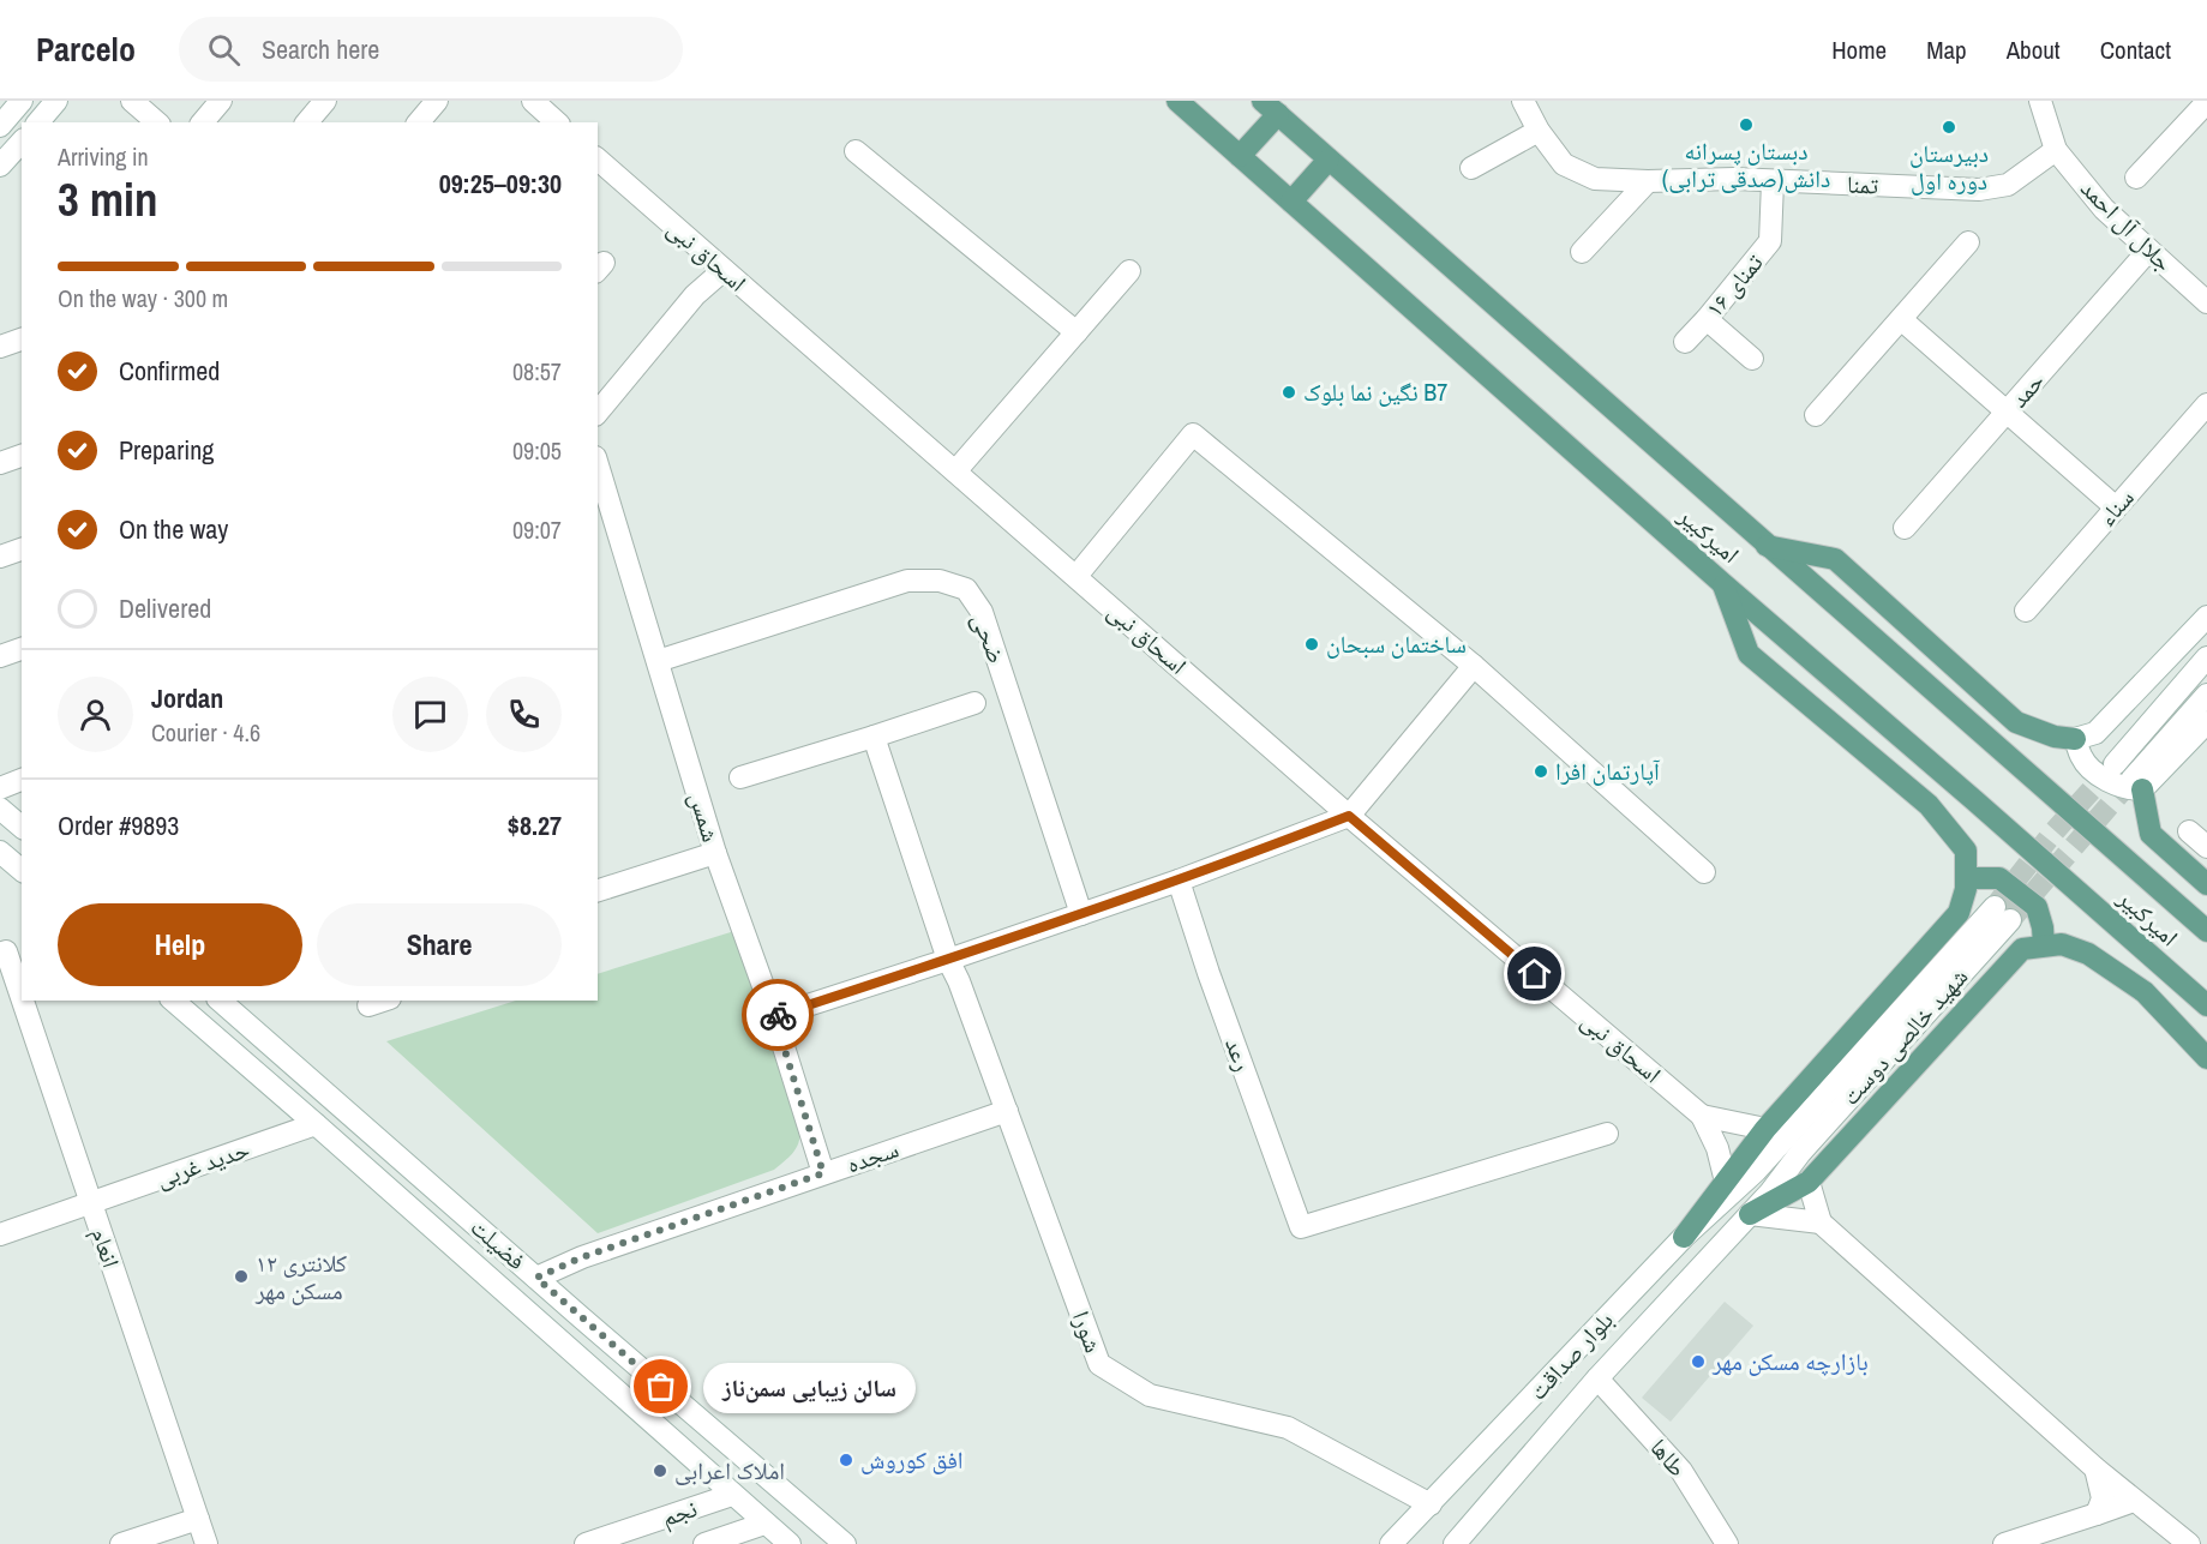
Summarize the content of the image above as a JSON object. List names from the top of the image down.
{
  "streets": {
    "main road": ["امیرکبیر"],
    "street": [
      "تمنا",
      "جلال آل احمد",
      "اسحاق نبی",
      "تمنای ۱۶",
      "حمد",
      "سناء",
      "ضحی",
      "شمس",
      "شهید خالصی دوست",
      "رعد",
      "سجده",
      "حدید غربی",
      "فضیلت",
      "انعام",
      "شورا",
      "بلوار صداقت",
      "طاها",
      "نجم"
    ]
  },
  "crossings": [
    ["تمنا", "جلال آل احمد"],
    ["تمنا", "تمنای ۱۶"],
    ["جلال آل احمد", "حمد"],
    ["ضحی", "شمس"],
    ["شمس", "سجده"],
    ["شهید خالصی دوست", "بلوار صداقت"],
    ["سجده", "فضیلت"],
    ["سجده", "شورا"],
    ["حدید غربی", "فضیلت"],
    ["حدید غربی", "انعام"],
    ["فضیلت", "نجم"],
    ["شورا", "بلوار صداقت"],
    ["بلوار صداقت", "طاها"]
  ],
  "places": [
    "دبستان پسرانه دانش(صدقی ترابی)",
    "دبیرستان دوره اول",
    "نگین نما بلوک B7",
    "ساختمان سبحان",
    "آپارتمان افرا",
    "کلانتری ۱۲ مسکن مهر",
    "بازارچه مسکن مهر",
    "سالن زیبایی سمن‌ناز",
    "افق کوروش",
    "املاک اعرابی"
  ],
  "page": {
    "header": "Parcelo",
    "search": "Search here",
    "nav": [
      "Home",
      "Map",
      "About",
      "Contact"
    ],
    "heading": ["3 min", "Arriving in", "09:25–09:30"],
    "panel": [
      "Jordan",
      "Courier · 4.6",
      "Order #9893",
      "$8.27"
    ],
    "bar": "On the way · 300 m",
    "list": [
      ["Confirmed", "08:57"],
      ["Preparing", "09:05"],
      ["On the way", "09:07"],
      "Delivered"
    ],
    "buttons": ["Help", "Share"],
    "bubble": "سالن زیبایی سمن‌ناز"
  }
}
